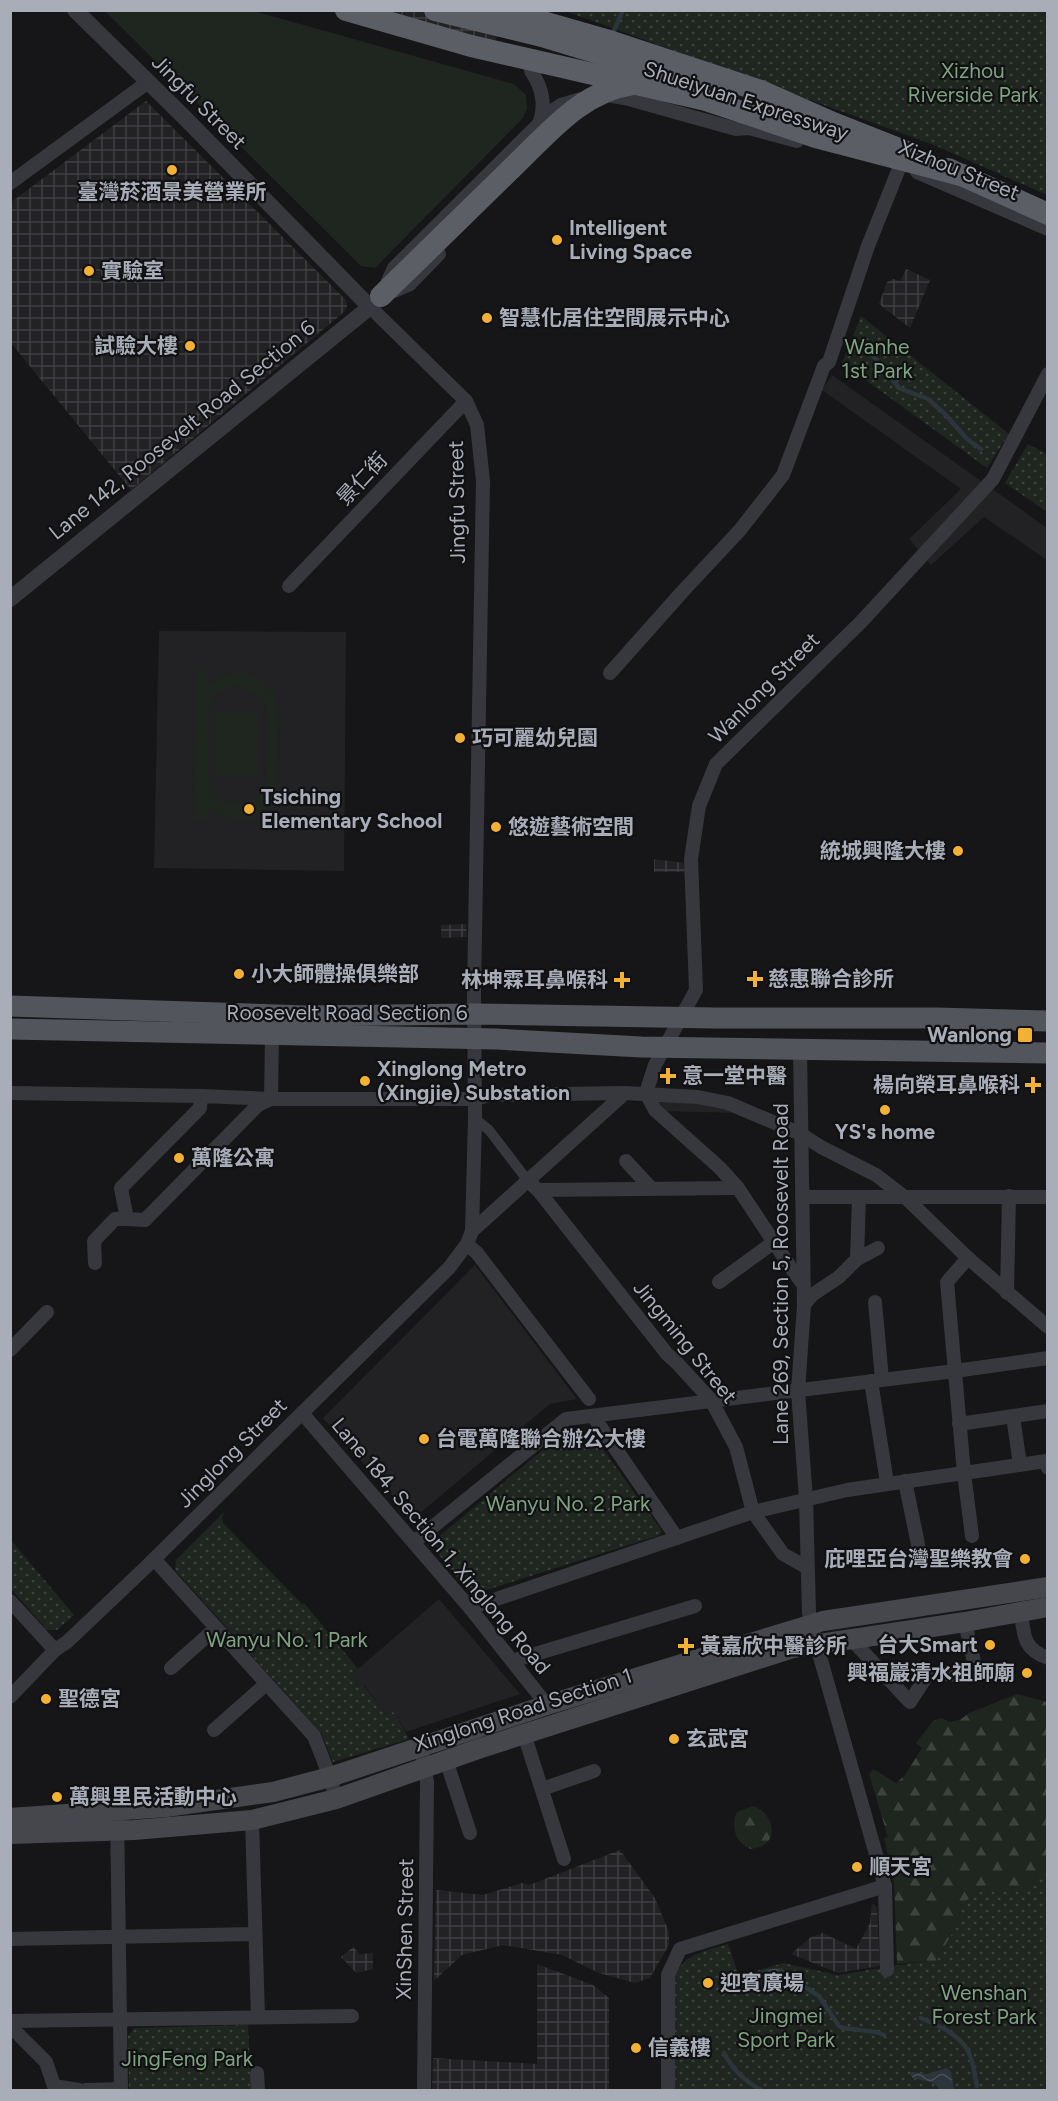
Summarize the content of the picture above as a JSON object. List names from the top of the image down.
{
  "streets": {
    "highway": ["Shueiyuan Expressway"],
    "main road": ["Roosevelt Road Section 6", "Xinglong Road Section 1"],
    "street": [
      "Jingfu Street",
      "Xizhou Street",
      "Lane 142, Roosevelt Road Section 6",
      "景仁街",
      "Wanlong Street",
      "Lane 269, Section 5, Roosevelt Road",
      "Jingming Street",
      "Jinglong Street",
      "Lane 184, Section 1, Xinglong Road",
      "XinShen Street"
    ]
  },
  "crossings": [
    ["Jingfu Street", "Lane 142, Roosevelt Road Section 6"],
    ["Jingfu Street", "景仁街"],
    ["Jingfu Street", "Roosevelt Road Section 6"],
    ["Xizhou Street", "Lane 142, Roosevelt Road Section 6"],
    ["Wanlong Street", "Roosevelt Road Section 6"],
    ["Roosevelt Road Section 6", "Lane 269, Section 5, Roosevelt Road"],
    ["Jingming Street", "Jinglong Street"],
    ["Jinglong Street", "Lane 184, Section 1, Xinglong Road"],
    ["Lane 184, Section 1, Xinglong Road", "Xinglong Road Section 1"],
    ["Xinglong Road Section 1", "XinShen Street"]
  ],
  "parks": [
    "Xizhou Riverside Park",
    "Wanhe 1st Park",
    "Wanyu No. 2 Park",
    "Wanyu No. 1 Park",
    "Wenshan Forest Park",
    "Jingmei Sport Park",
    "JingFeng Park"
  ],
  "places": {
    "other": [
      "臺灣菸酒景美營業所",
      "Intelligent Living Space",
      "實驗室",
      "智慧化居住空間展示中心",
      "試驗大樓",
      "巧可麗幼兒園",
      "Tsiching Elementary School",
      "悠遊藝術空間",
      "統城興隆大樓",
      "小大師體操俱樂部",
      "Xinglong Metro (Xingjie) Substation",
      "YS's home",
      "萬隆公寓",
      "台電萬隆聯合辦公大樓",
      "庇哩亞台灣聖樂教會",
      "台大Smart",
      "興福巖清水祖師廟",
      "聖德宮",
      "玄武宮",
      "萬興里民活動中心",
      "順天宮",
      "迎賓廣場",
      "信義樓"
    ],
    "health": [
      "慈惠聯合診所",
      "林坤霖耳鼻喉科",
      "意一堂中醫",
      "楊向榮耳鼻喉科",
      "黃嘉欣中醫診所"
    ],
    "transit": ["Wanlong"]
  }
}
